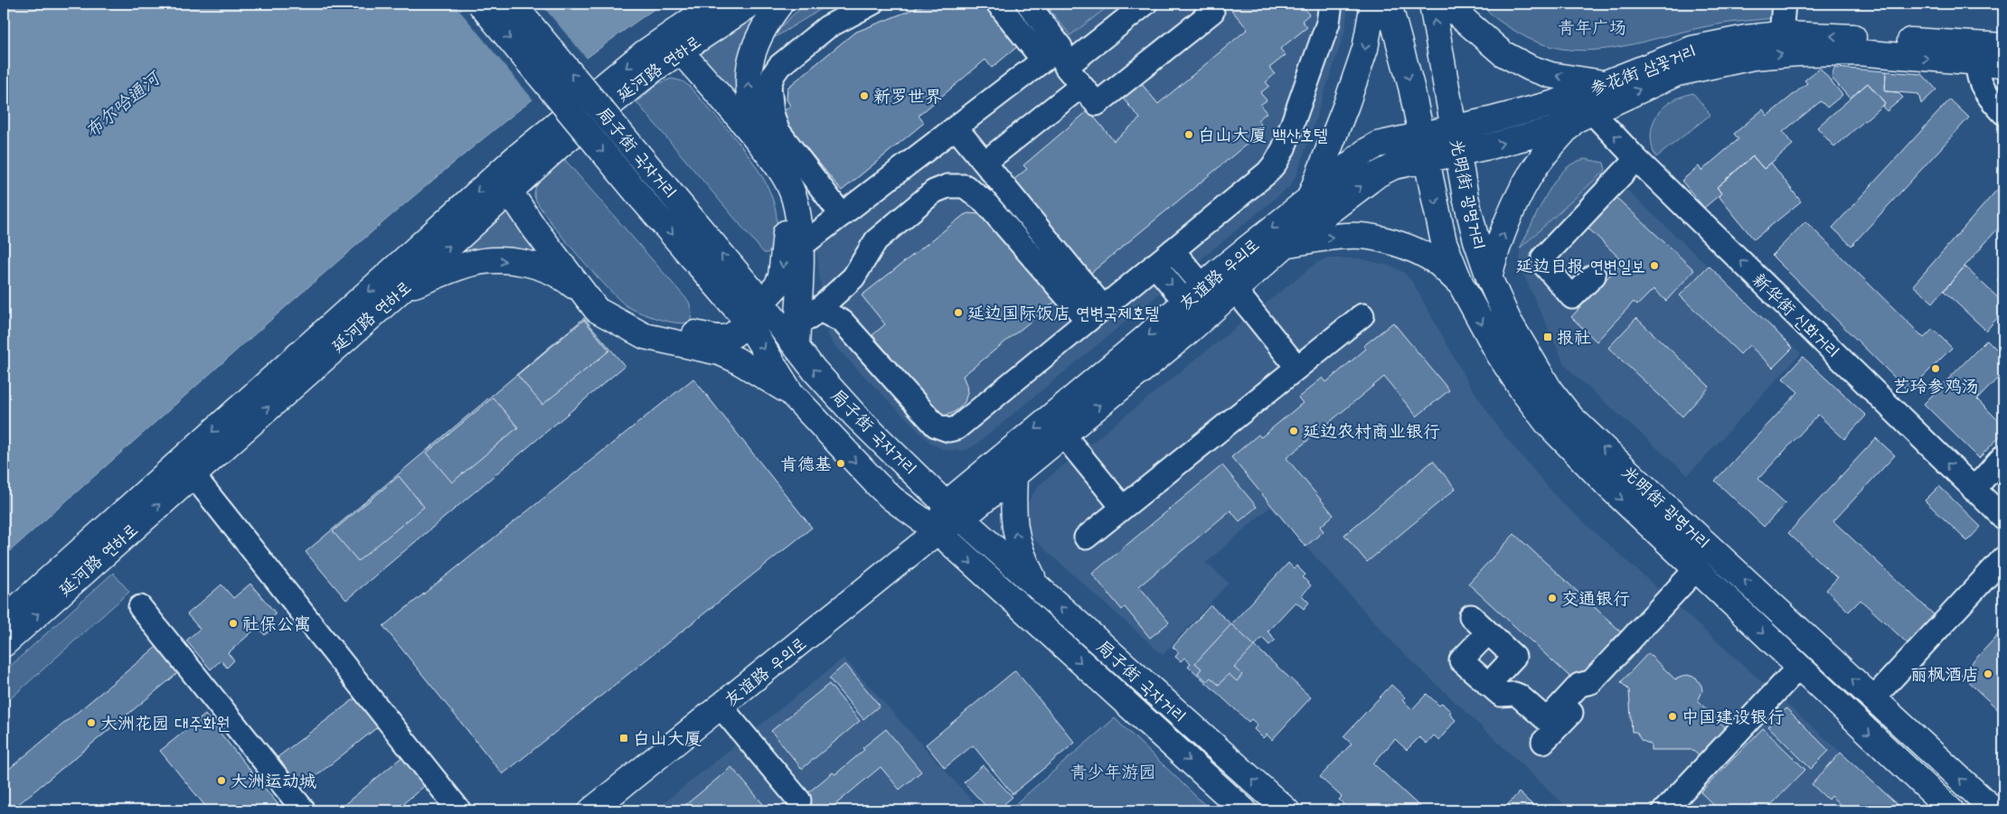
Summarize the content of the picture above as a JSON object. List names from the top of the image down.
{
  "streets": {
    "main road": [
      "延河路 연하로",
      "参花街 삼꽃거리",
      "局子街 국자거리",
      "光明街 광명거리",
      "友谊路 우의로"
    ],
    "street": ["新华街 신화거리"]
  },
  "crossings": [
    ["参花街 삼꽃거리", "光明街 광명거리"],
    ["参花街 삼꽃거리", "友谊路 우의로"],
    ["参花街 삼꽃거리", "新华街 신화거리"],
    ["局子街 국자거리", "友谊路 우의로"],
    ["光明街 광명거리", "友谊路 우의로"]
  ],
  "one_way": ["新华街 신화거리"],
  "water": ["布尔哈通河"],
  "parks": ["青年广场", "青少年游园"],
  "places": {
    "other": [
      "新罗世界",
      "白山大厦 백산호텔",
      "延边日报 연변일보",
      "延边国际饭店 연변국제호텔",
      "艺玲参鸡汤",
      "延边农村商业银行",
      "肯德基",
      "交通银行",
      "社保公寓",
      "丽枫酒店",
      "中国建设银行",
      "大洲花园 대주화원",
      "大洲运动城"
    ],
    "transit": ["报社", "白山大厦"]
  }
}
